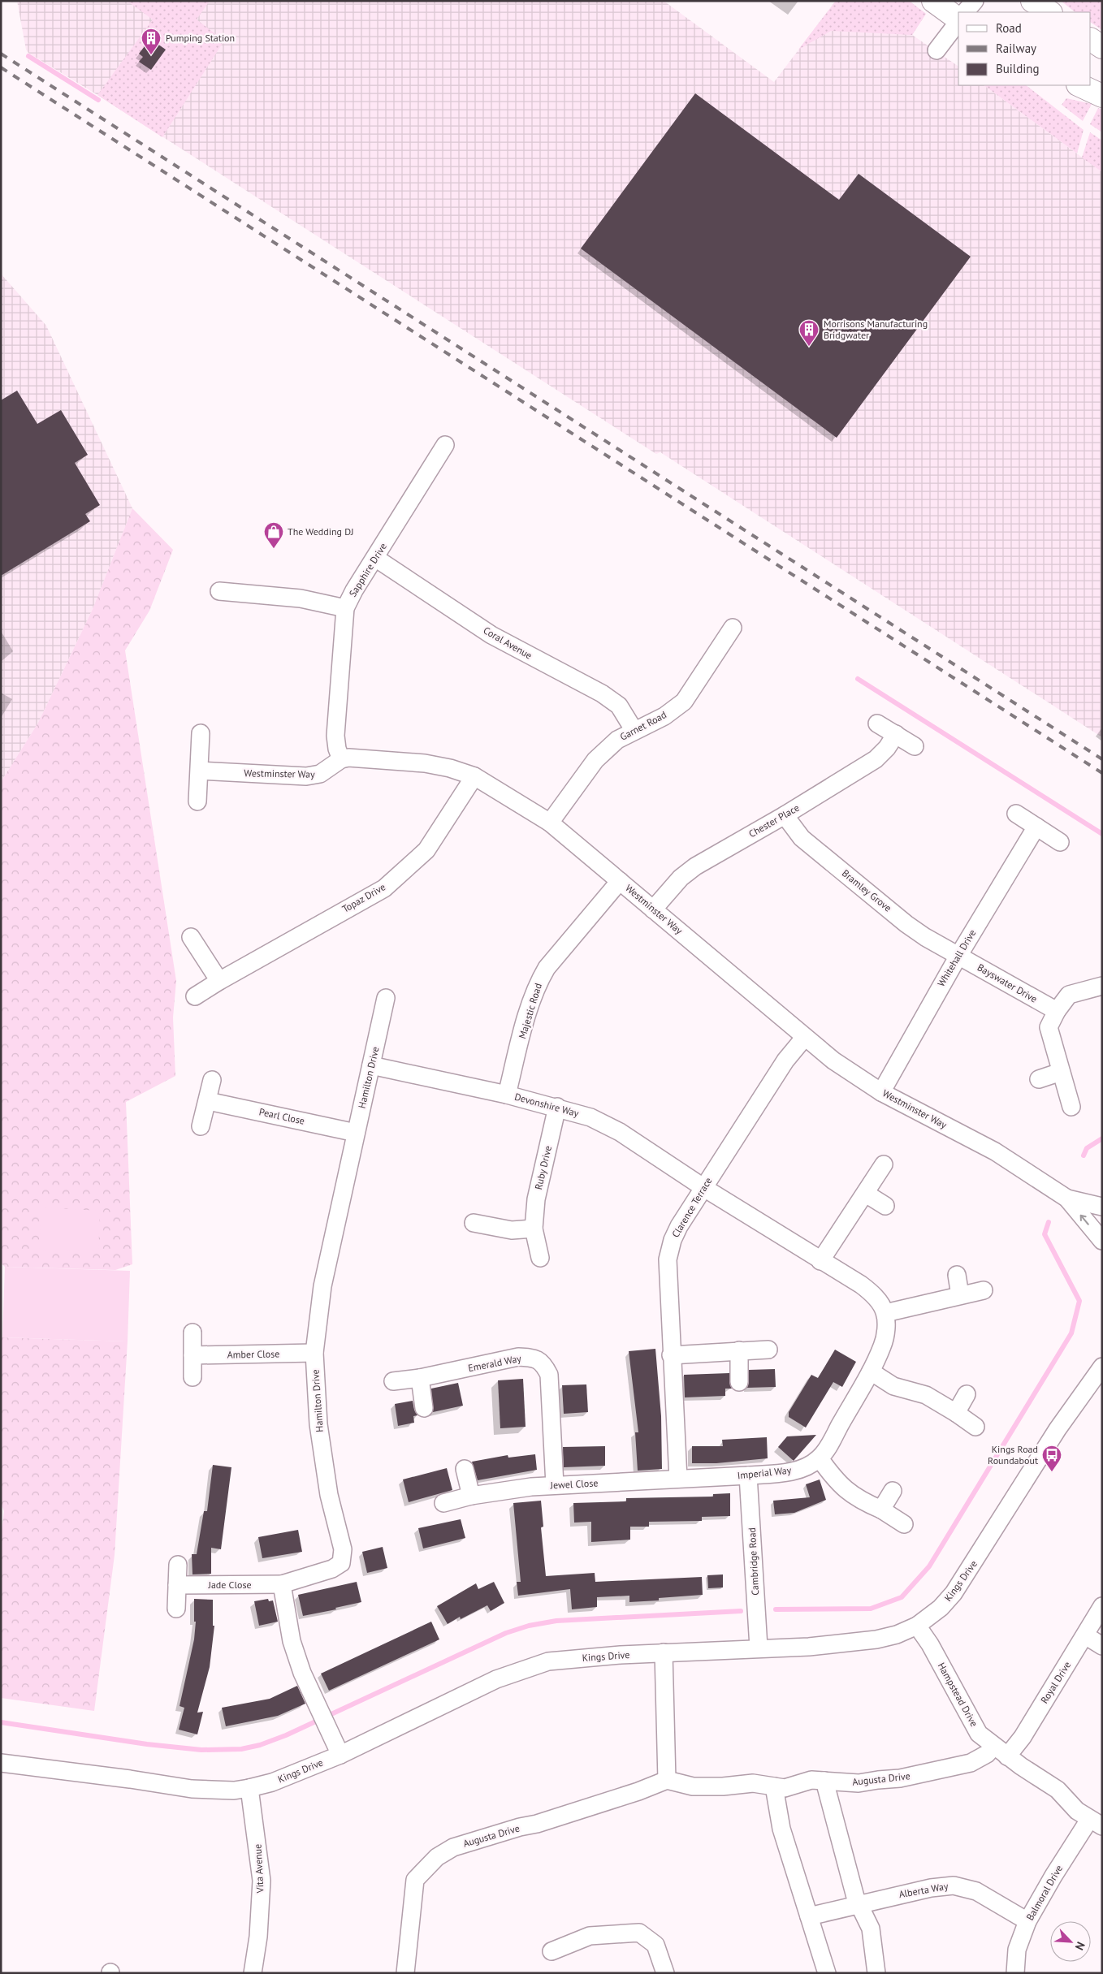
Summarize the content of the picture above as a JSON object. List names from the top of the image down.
{
  "streets": {
    "street": [
      "Sapphire Drive",
      "Coral Avenue",
      "Garnet Road",
      "Westminster Way",
      "Chester Place",
      "Bramley Grove",
      "Topaz Drive",
      "Whitehall Drive",
      "Bayswater Drive",
      "Majestic Road",
      "Hamilton Drive",
      "Devonshire Way",
      "Pearl Close",
      "Ruby Drive",
      "Clarence Terrace",
      "Amber Close",
      "Emerald Way",
      "Imperial Way",
      "Jewel Close",
      "Cambridge Road",
      "Kings Drive",
      "Jade Close",
      "Royal Drive",
      "Hampstead Drive",
      "Augusta Drive",
      "Vita Avenue",
      "Alberta Way",
      "Balmoral Drive"
    ]
  },
  "crossings": [
    ["Sapphire Drive", "Coral Avenue"],
    ["Sapphire Drive", "Westminster Way"],
    ["Coral Avenue", "Garnet Road"],
    ["Garnet Road", "Westminster Way"],
    ["Westminster Way", "Chester Place"],
    ["Westminster Way", "Topaz Drive"],
    ["Westminster Way", "Whitehall Drive"],
    ["Westminster Way", "Majestic Road"],
    ["Westminster Way", "Clarence Terrace"],
    ["Chester Place", "Bramley Grove"],
    ["Bramley Grove", "Whitehall Drive"],
    ["Bramley Grove", "Bayswater Drive"],
    ["Whitehall Drive", "Bayswater Drive"],
    ["Majestic Road", "Devonshire Way"],
    ["Hamilton Drive", "Devonshire Way"],
    ["Hamilton Drive", "Pearl Close"],
    ["Hamilton Drive", "Amber Close"],
    ["Hamilton Drive", "Jade Close"],
    ["Devonshire Way", "Ruby Drive"],
    ["Devonshire Way", "Clarence Terrace"],
    ["Clarence Terrace", "Imperial Way"],
    ["Clarence Terrace", "Jewel Close"],
    ["Emerald Way", "Jewel Close"],
    ["Imperial Way", "Jewel Close"],
    ["Imperial Way", "Cambridge Road"],
    ["Cambridge Road", "Kings Drive"],
    ["Kings Drive", "Hampstead Drive"],
    ["Kings Drive", "Vita Avenue"],
    ["Royal Drive", "Hampstead Drive"],
    ["Royal Drive", "Augusta Drive"],
    ["Hampstead Drive", "Augusta Drive"],
    ["Hampstead Drive", "Balmoral Drive"],
    ["Alberta Way", "Balmoral Drive"]
  ],
  "places": {
    "building": ["Pumping Station", "Morrisons Manufacturing Bridgwater"],
    "shop": ["The Wedding DJ"],
    "bus stop": ["Kings Road Roundabout"]
  },
  "legend": ["Road", "Railway", "Building"],
  "north": "bottom right"
}
